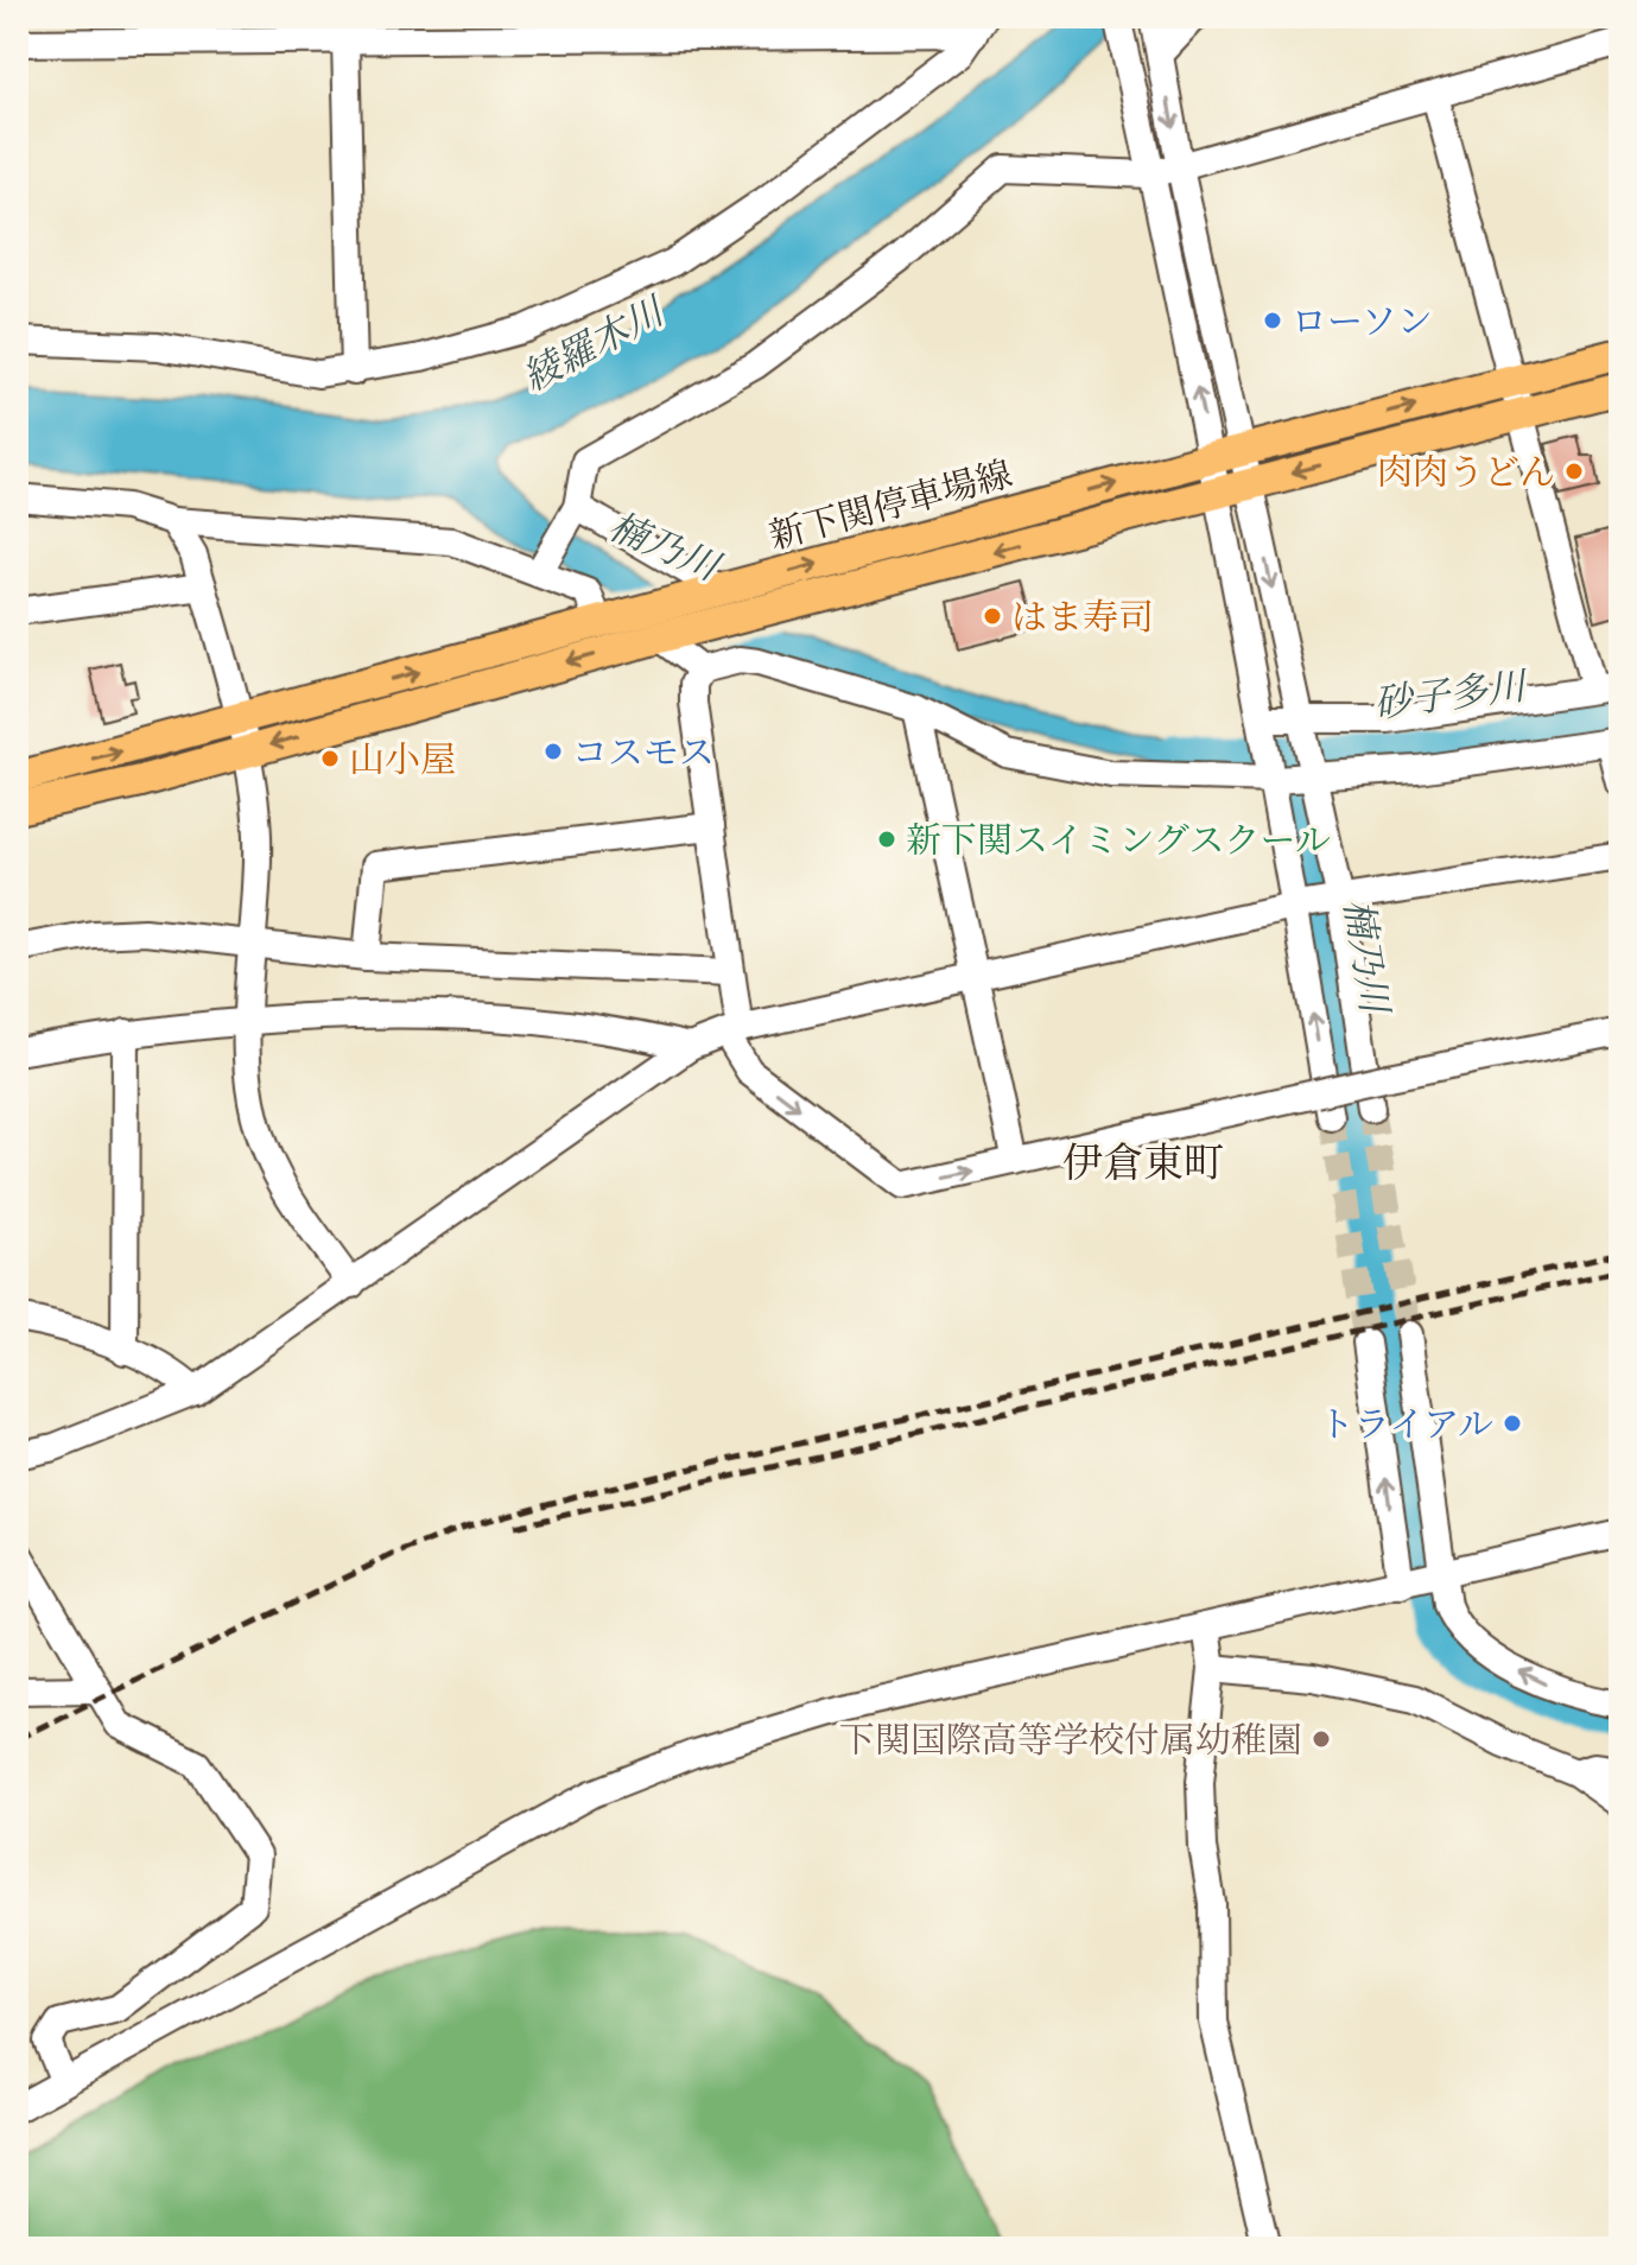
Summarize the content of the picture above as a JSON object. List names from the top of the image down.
{
  "streets": {
    "main road": ["新下関停車場線"]
  },
  "districts": ["伊倉東町"],
  "water": ["綾羅木川", "楠乃川", "砂子多川"],
  "places": [
    "ローソン",
    "肉肉うどん",
    "はま寿司",
    "コスモス",
    "山小屋",
    "新下関スイミングスクール",
    "トライアル",
    "下関国際高等学校付属幼稚園"
  ]
}
